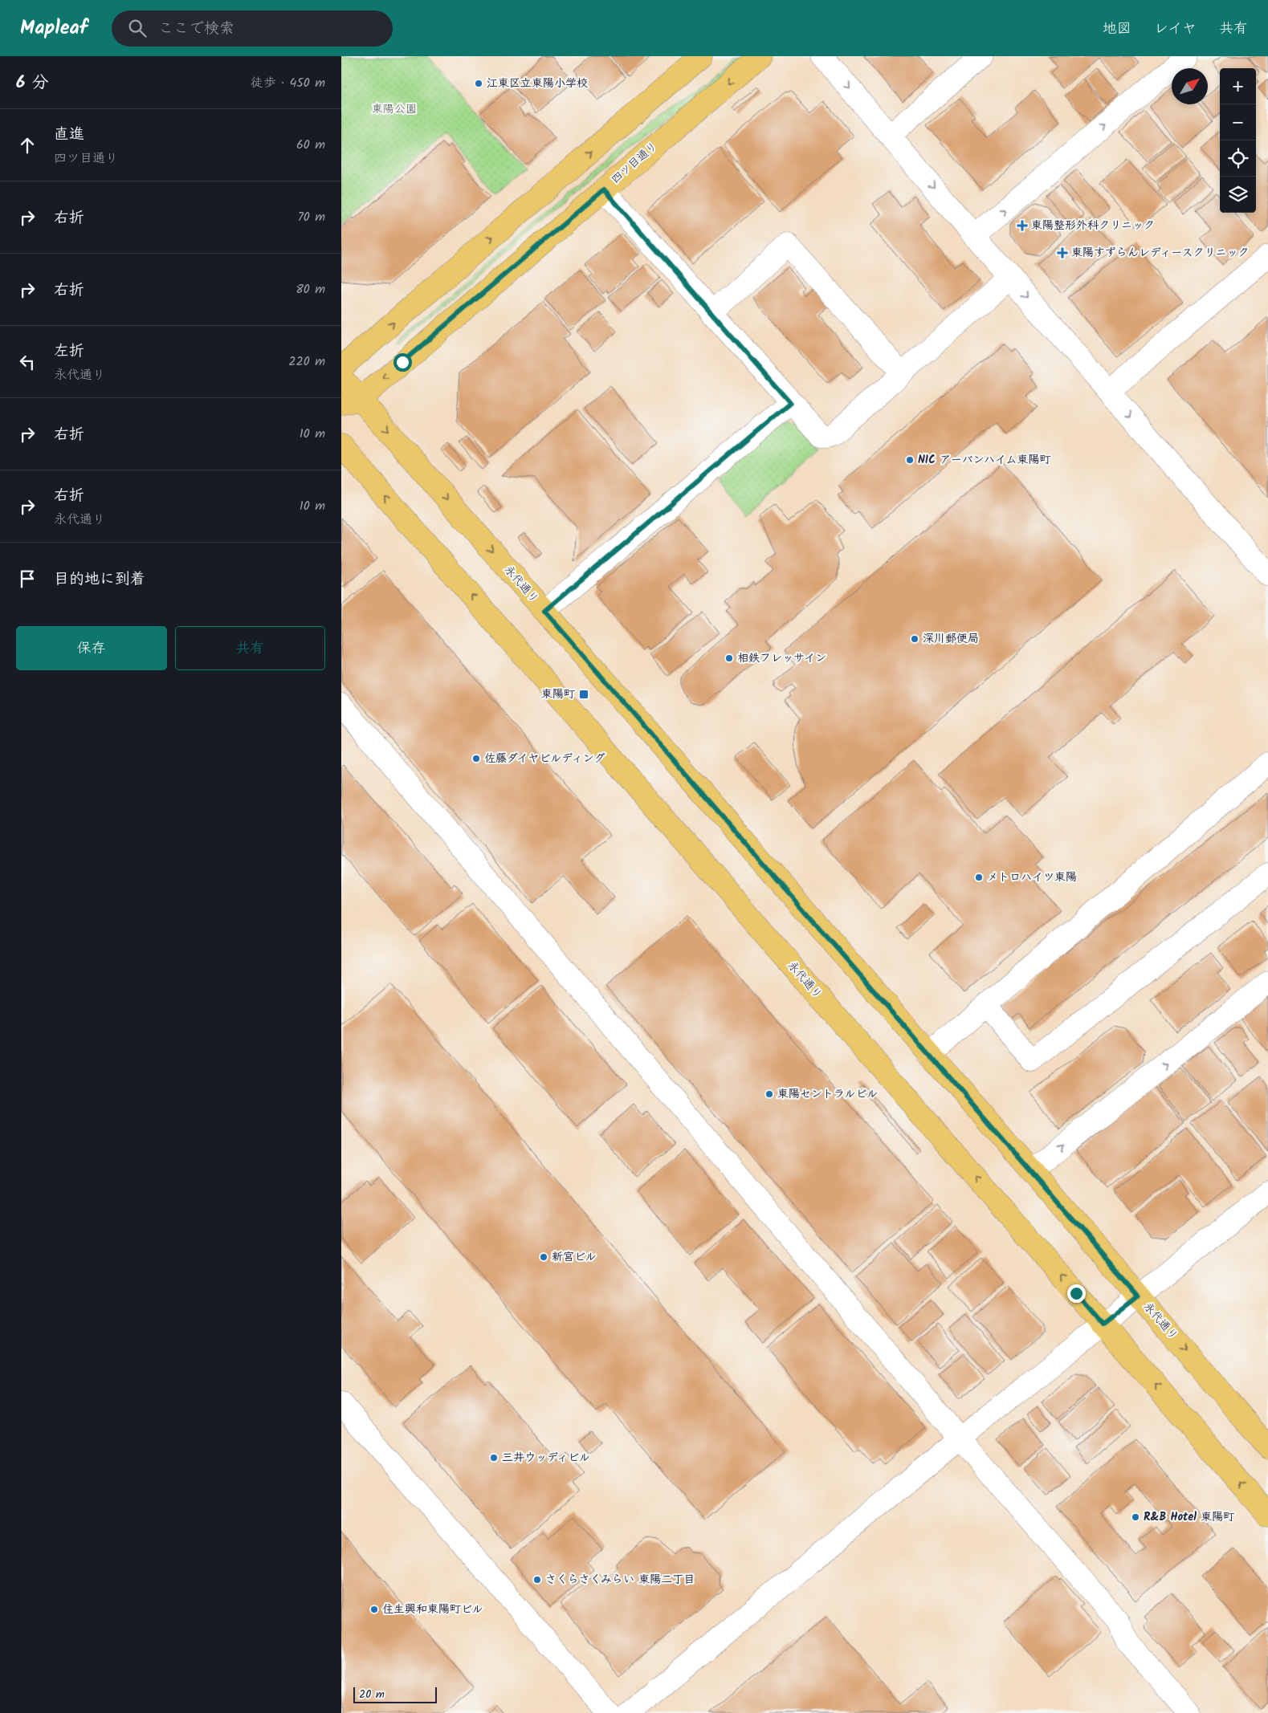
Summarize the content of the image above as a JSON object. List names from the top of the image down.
{
  "streets": {
    "main road": ["四ツ目通り", "永代通り"]
  },
  "crossings": [
    ["四ツ目通り", "永代通り"]
  ],
  "parks": ["東陽公園"],
  "places": {
    "other": [
      "江東区立東陽小学校",
      "NIC アーバンハイム東陽町",
      "深川郵便局",
      "相鉄フレッサイン",
      "佐藤ダイヤビルディング",
      "メトロハイツ東陽",
      "東陽セントラルビル",
      "新宮ビル",
      "三井ウッディビル",
      "R&B Hotel 東陽町",
      "さくらさくみらい 東陽二丁目",
      "住生興和東陽町ビル"
    ],
    "health": ["東陽整形外科クリニック", "東陽すずらんレディースクリニック"],
    "transit": ["東陽町"]
  },
  "scale_bar": "20 m",
  "north": "top right",
  "page": {
    "header": "Mapleaf",
    "search": "ここで検索",
    "nav": ["地図", "レイヤ", "共有"],
    "heading": ["6 分", "徒歩 · 450 m"],
    "map_buttons": ["+", "−"],
    "list": [
      ["直進", "四ツ目通り", "60 m"],
      ["右折", "70 m"],
      ["右折", "80 m"],
      ["左折", "永代通り", "220 m"],
      ["右折", "10 m"],
      ["右折", "永代通り", "10 m"],
      "目的地に到着"
    ],
    "buttons": ["保存", "共有"],
    "scale": "20 m"
  }
}
